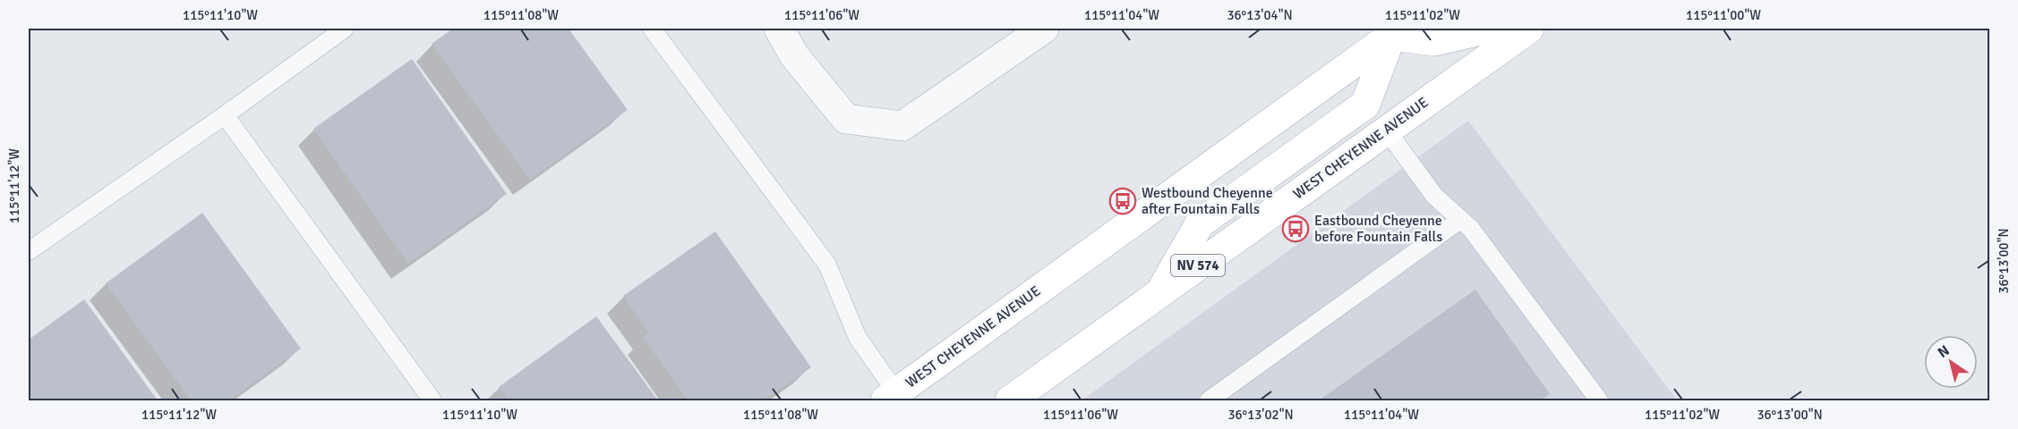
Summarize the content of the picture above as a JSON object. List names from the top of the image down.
{
  "streets": {
    "main road": ["WEST CHEYENNE AVENUE", "NV 574"]
  },
  "places": {
    "bus stop": ["Westbound Cheyenne after Fountain Falls", "Eastbound Cheyenne before Fountain Falls"]
  },
  "north": "top left",
  "coordinates": [
    "115°11'10\"W",
    "115°11'08\"W",
    "115°11'06\"W",
    "115°11'04\"W",
    "36°13'04\"N",
    "115°11'02\"W",
    "115°11'00\"W",
    "115°11'12\"W",
    "36°13'00\"N",
    "36°13'02\"N"
  ]
}
